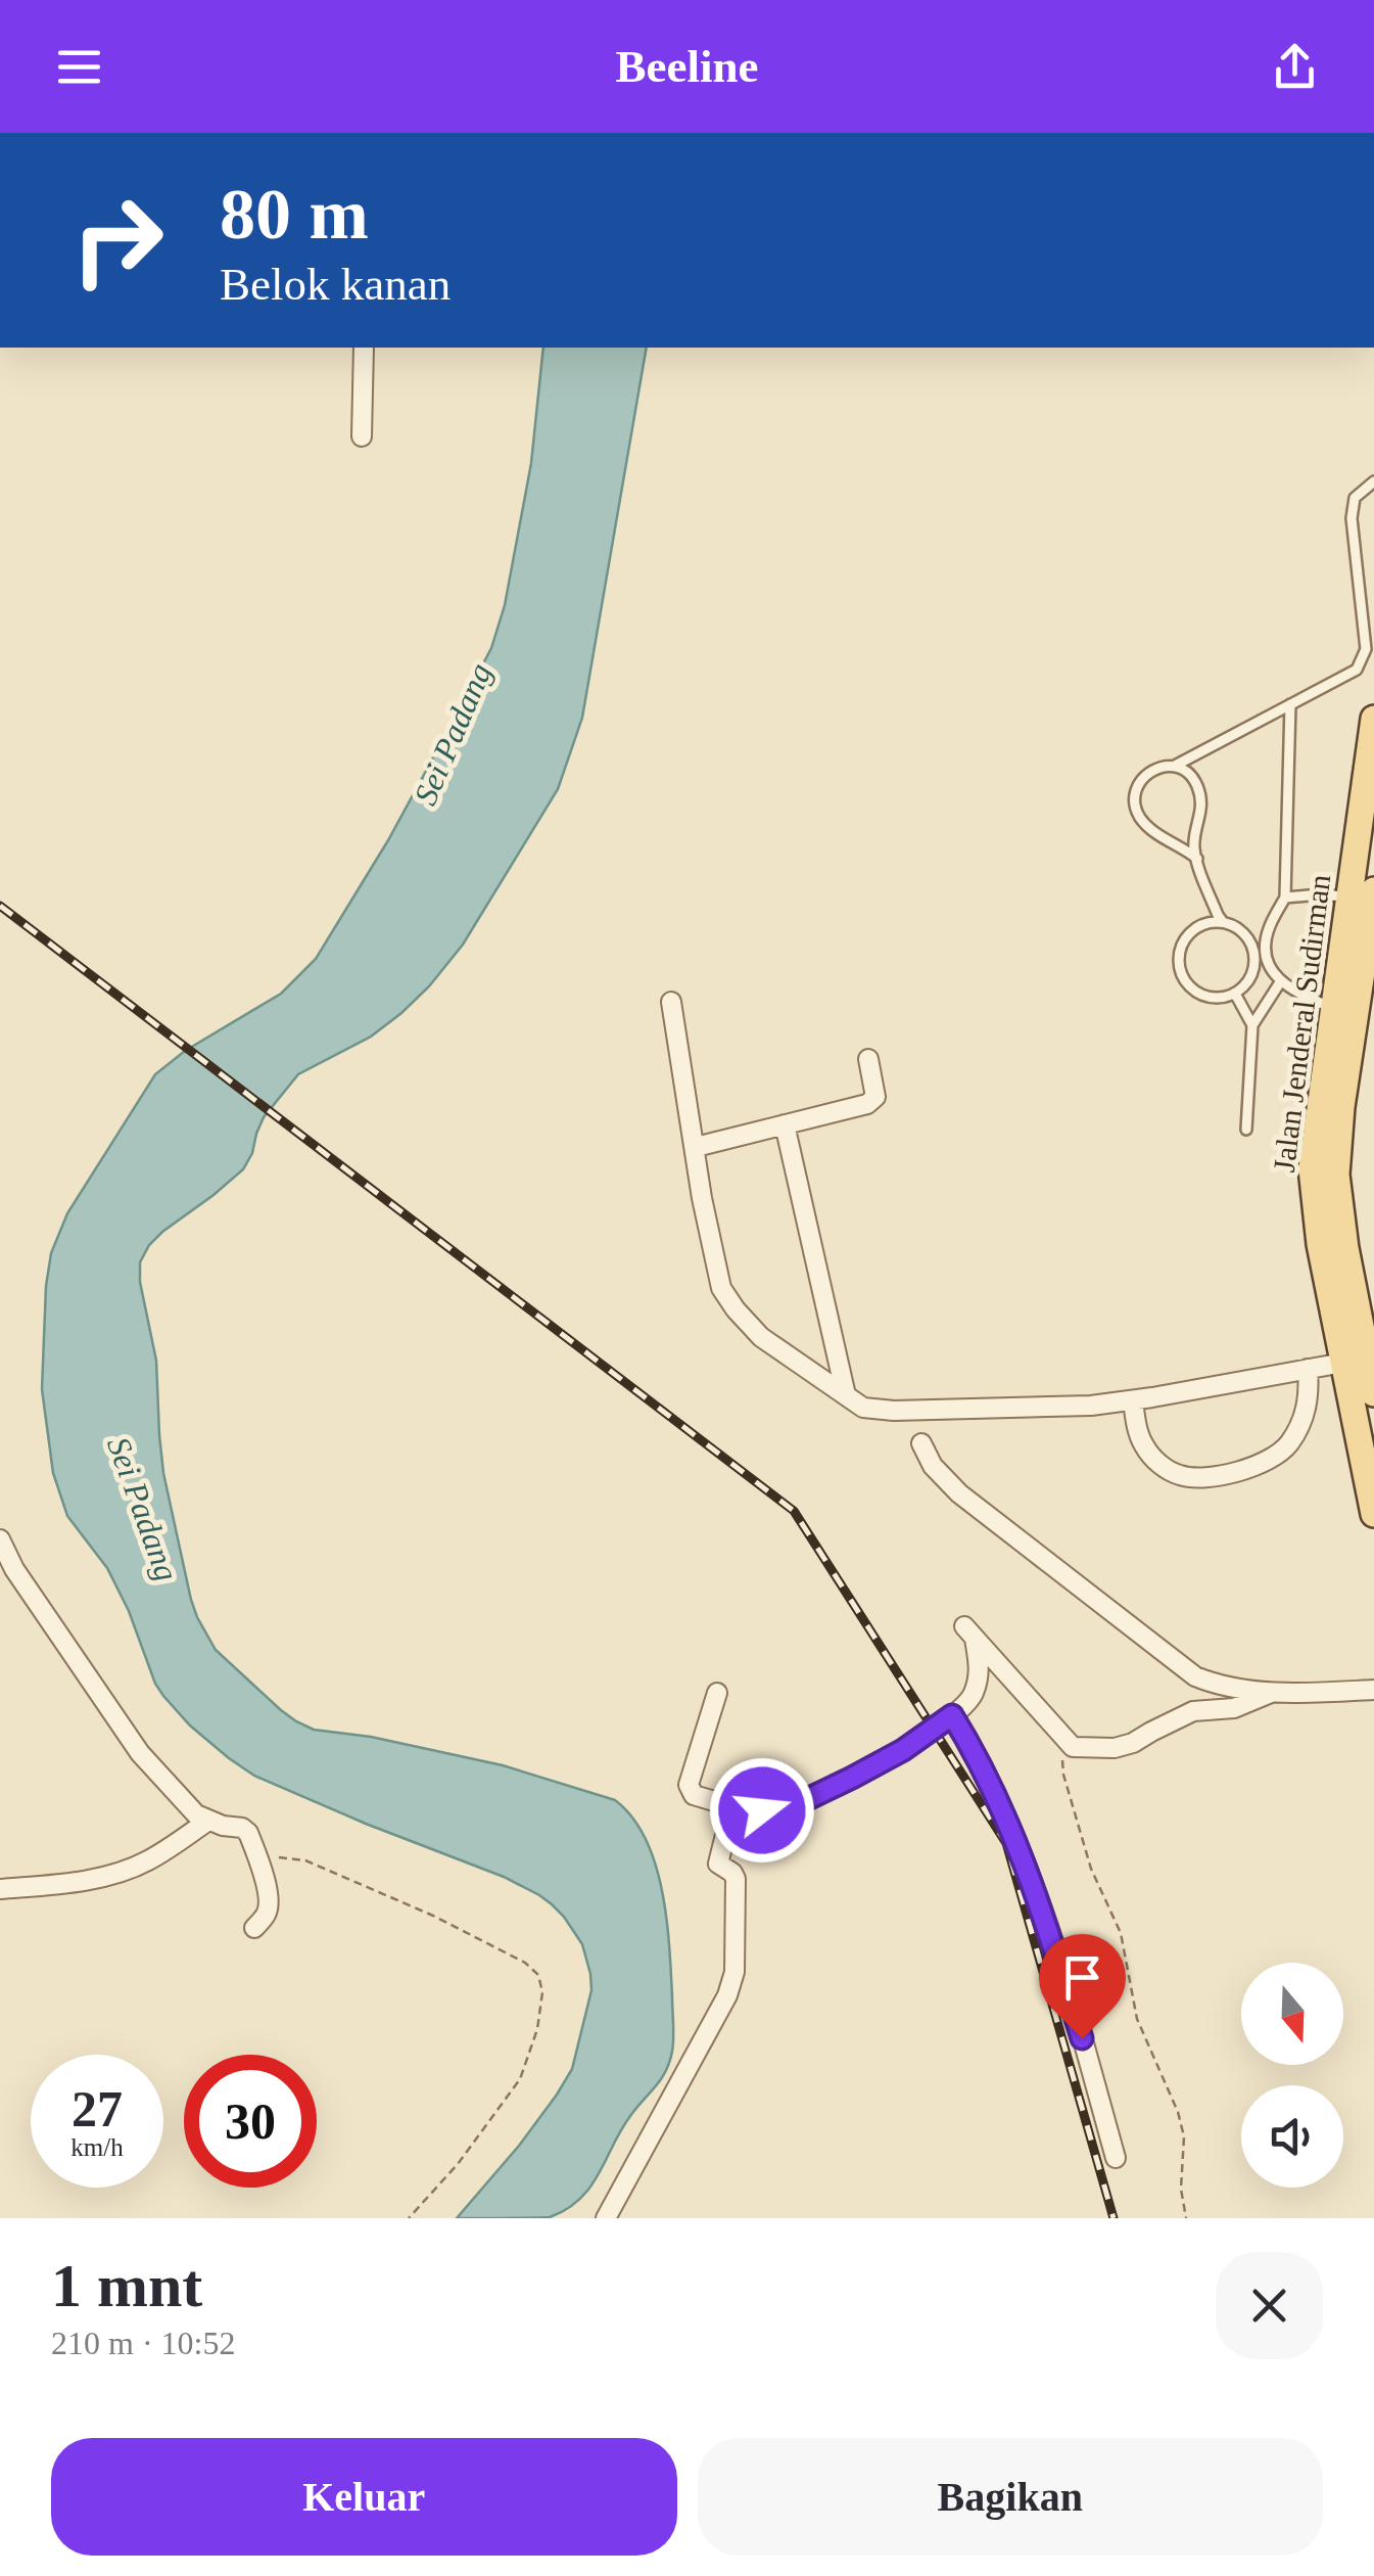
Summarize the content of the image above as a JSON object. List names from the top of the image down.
{
  "streets": {
    "main road": ["Jalan Jenderal Sudirman"]
  },
  "water": ["Sei Padang"],
  "north": "bottom",
  "page": {
    "header": "Beeline",
    "turn": ["80 m", "Belok kanan"],
    "speed": "27 km/h",
    "limit": "30",
    "heading": ["1 mnt", "210 m · 10:52"],
    "buttons": ["Keluar", "Bagikan"]
  }
}
